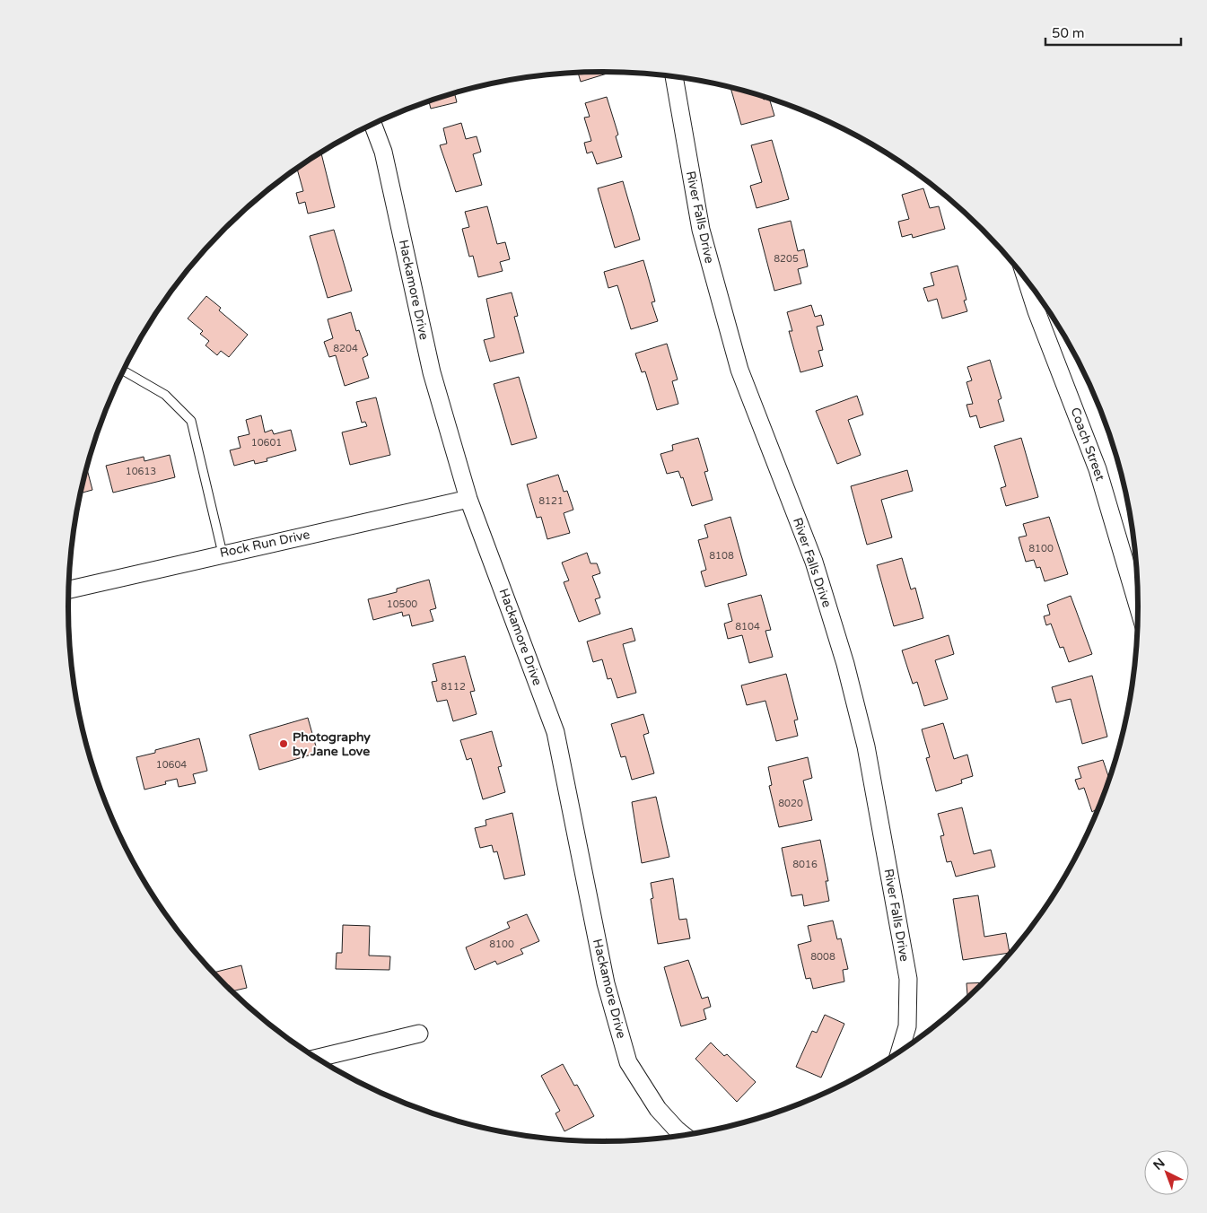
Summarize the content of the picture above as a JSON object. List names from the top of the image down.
{
  "streets": {
    "street": [
      "River Falls Drive",
      "Hackamore Drive",
      "Coach Street",
      "Rock Run Drive"
    ]
  },
  "crossings": [
    ["Hackamore Drive", "Rock Run Drive"]
  ],
  "places": ["Photography by Jane Love"],
  "house_numbers": [
    "8205",
    "8204",
    "10601",
    "10613",
    "8121",
    "8100",
    "8108",
    "10500",
    "8104",
    "8112",
    "10604",
    "8020",
    "8016",
    "8100",
    "8008"
  ],
  "scale_bar": "50 m",
  "north": "top left"
}
